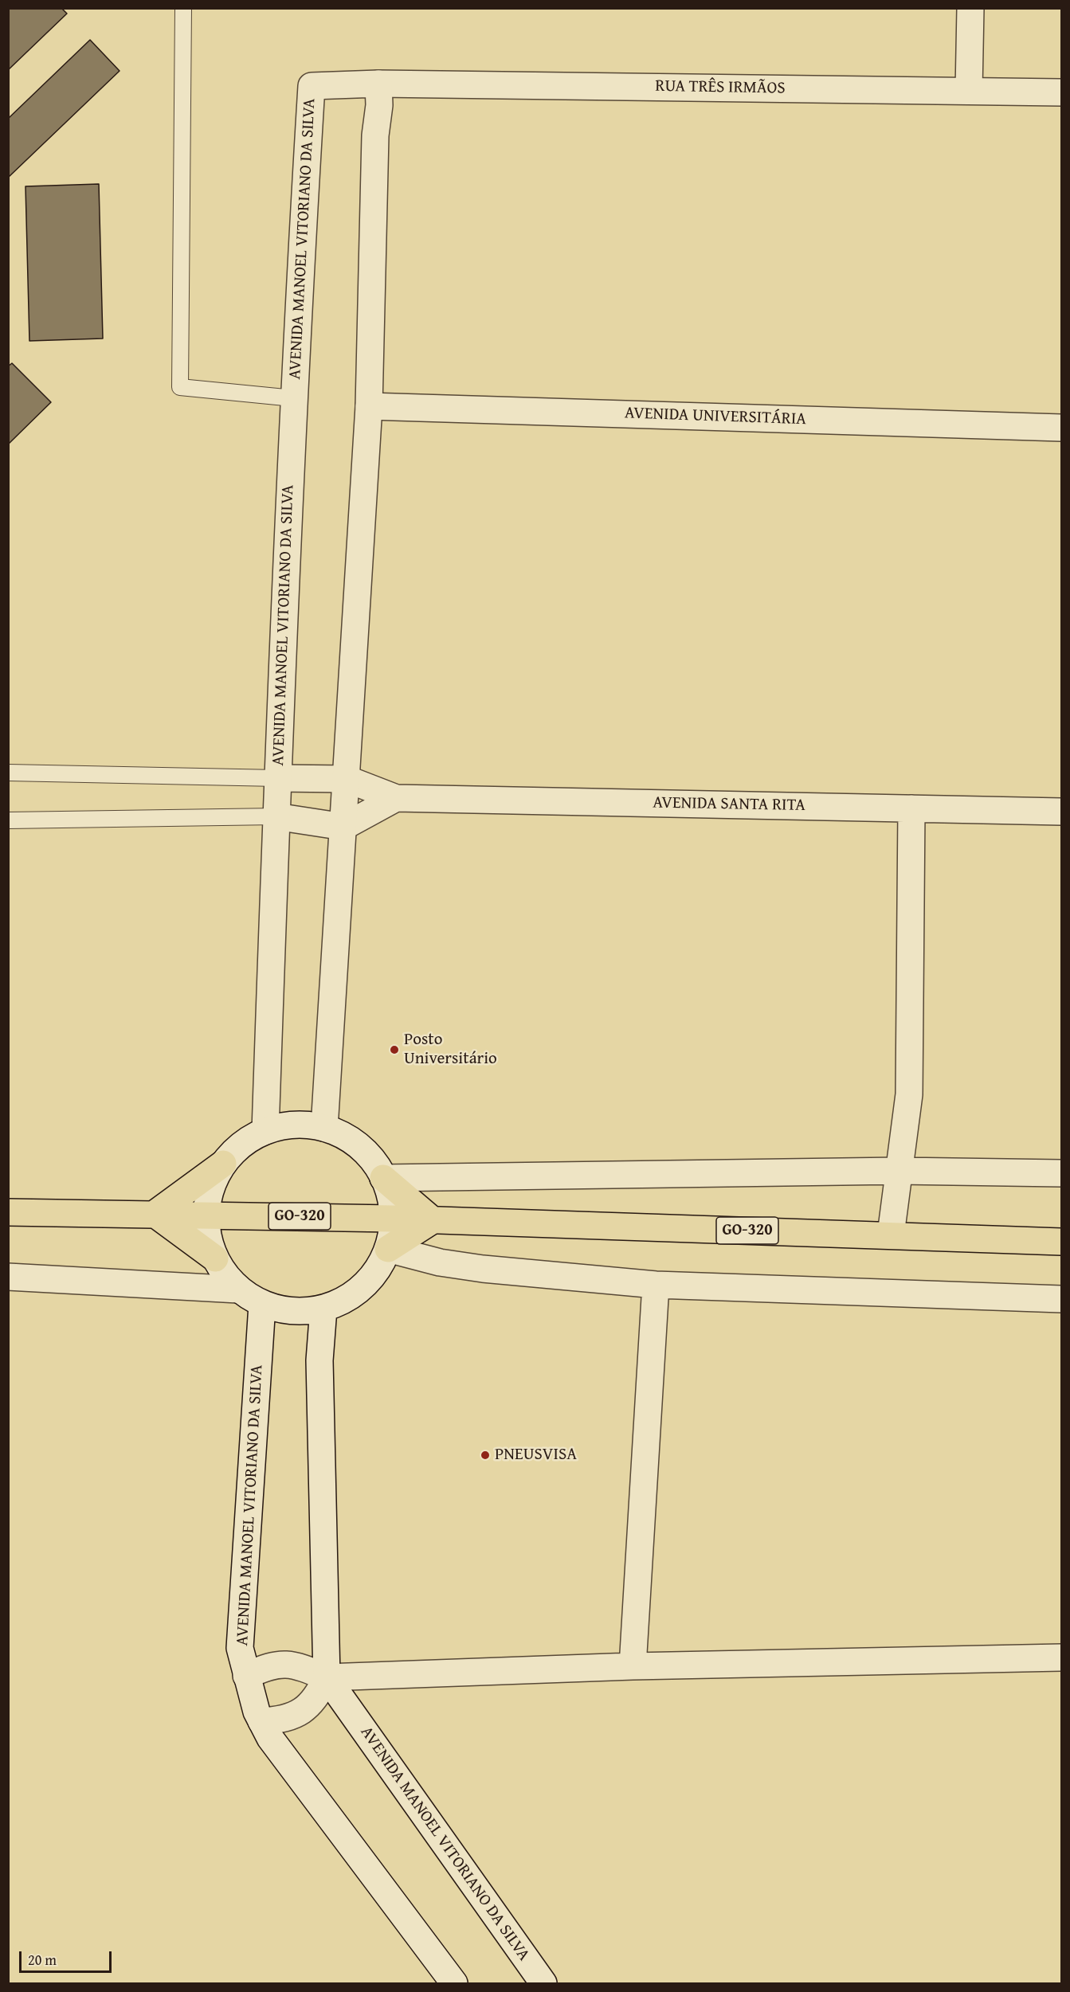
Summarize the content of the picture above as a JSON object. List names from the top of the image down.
{
  "streets": {
    "main road": ["GO-320"],
    "street": [
      "RUA TRÊS IRMÃOS",
      "AVENIDA MANOEL VITORIANO DA SILVA",
      "AVENIDA UNIVERSITÁRIA",
      "AVENIDA SANTA RITA"
    ]
  },
  "crossings": [
    ["RUA TRÊS IRMÃOS", "AVENIDA MANOEL VITORIANO DA SILVA"],
    ["AVENIDA MANOEL VITORIANO DA SILVA", "AVENIDA SANTA RITA"]
  ],
  "places": ["Posto Universitário", "PNEUSVISA"],
  "scale_bar": "20 m"
}
